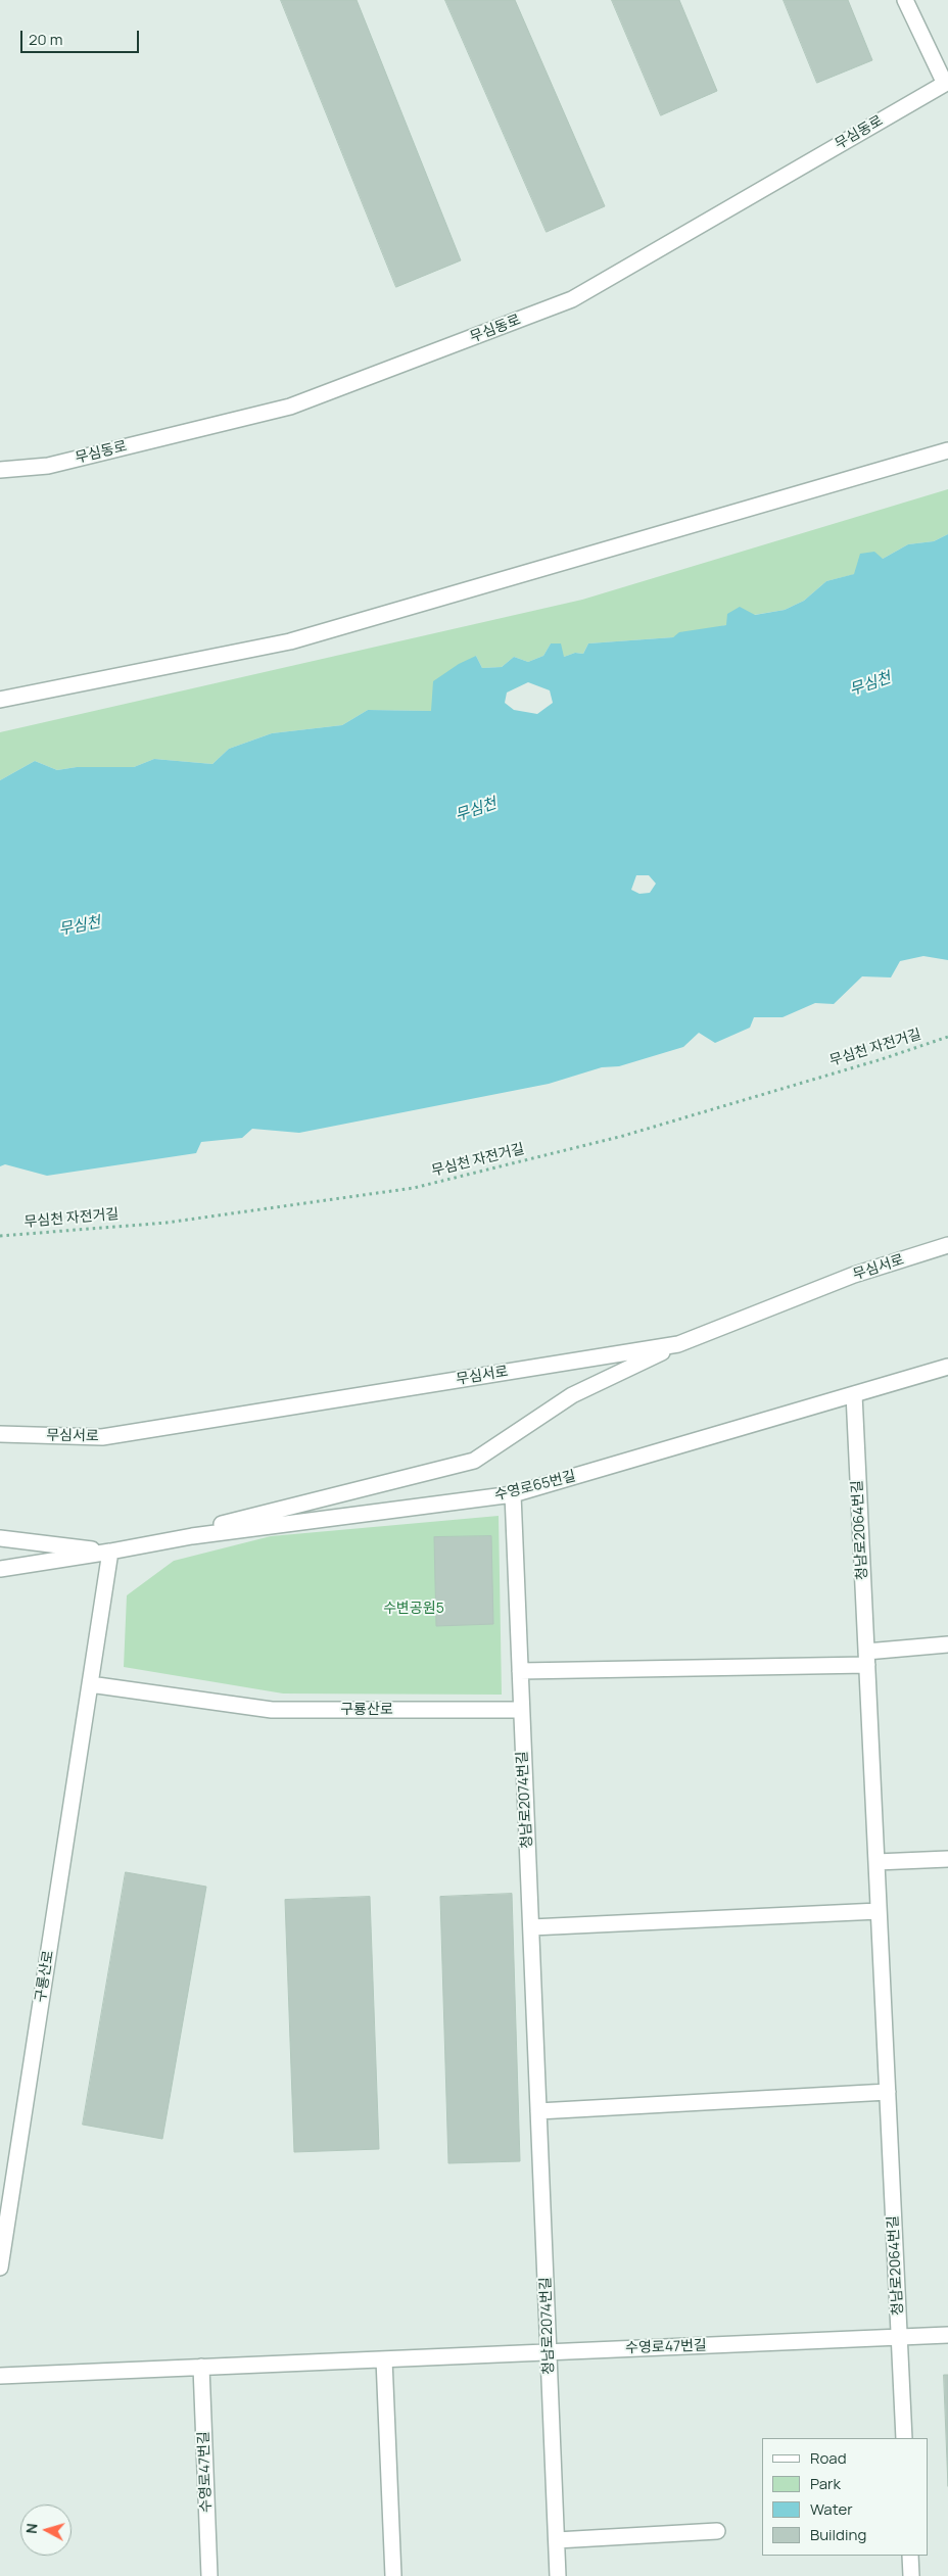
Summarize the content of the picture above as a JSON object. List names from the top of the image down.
{
  "streets": {
    "street": [
      "무심동로",
      "무심서로",
      "수영로65번길",
      "청남로2064번길",
      "구룡산로",
      "청남로2074번길",
      "수영로47번길"
    ],
    "path": ["무심천 자전거길"]
  },
  "crossings": [
    ["수영로65번길", "청남로2064번길"],
    ["수영로65번길", "구룡산로"],
    ["수영로65번길", "청남로2074번길"],
    ["청남로2064번길", "수영로47번길"],
    ["구룡산로", "청남로2074번길"],
    ["청남로2074번길", "수영로47번길"]
  ],
  "water": ["무심천"],
  "parks": ["수변공원5"],
  "legend": [
    "Road",
    "Park",
    "Water",
    "Building"
  ],
  "scale_bar": "20 m",
  "north": "left"
}
